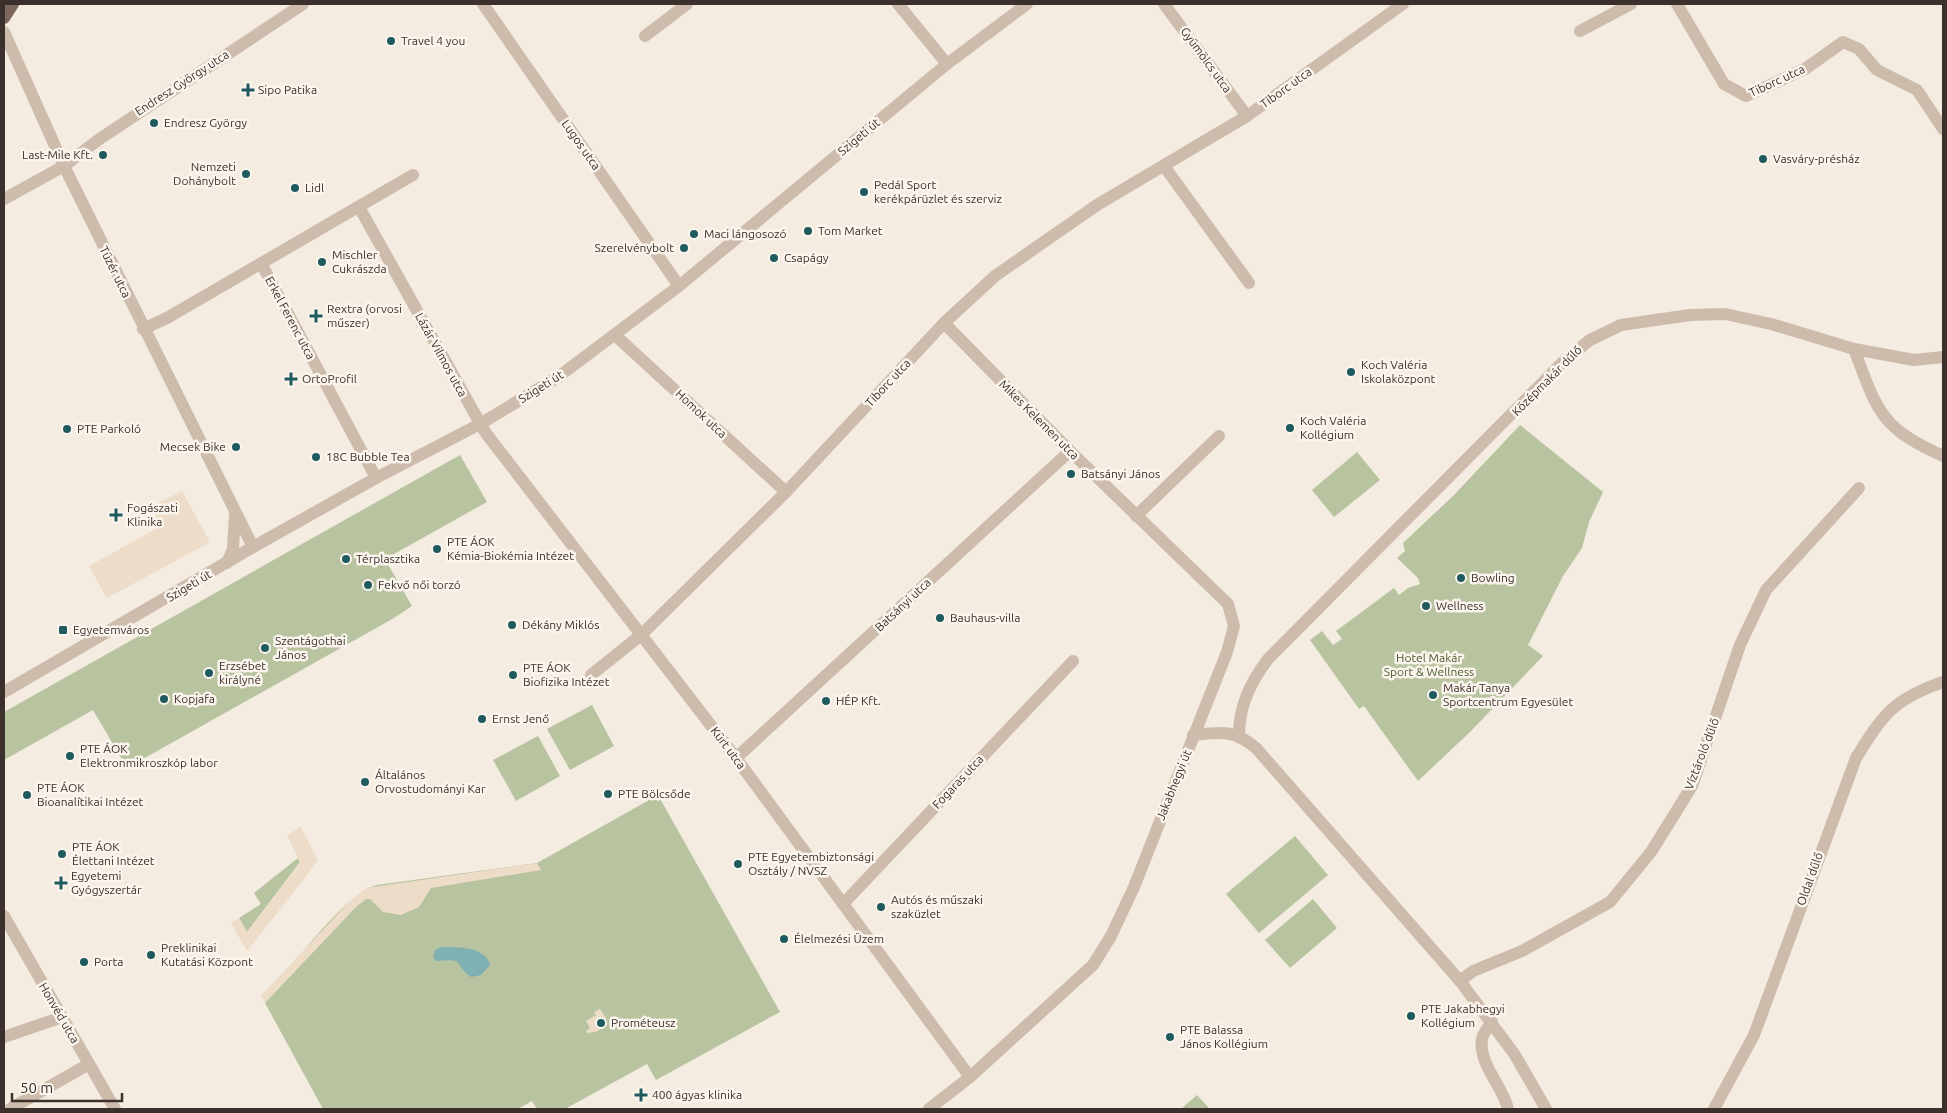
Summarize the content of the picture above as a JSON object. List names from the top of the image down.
{
  "streets": {
    "street": [
      "Gyümölcs utca",
      "Tiborc utca",
      "Endresz György utca",
      "Szigeti út",
      "Lugos utca",
      "Tüzér utca",
      "Erkel Ferenc utca",
      "Lázár Vilmos utca",
      "Középmakár dűlő",
      "Homok utca",
      "Mikes Kelemen utca",
      "Batsányi utca",
      "Kürt utca",
      "Víztároló dűlő",
      "Fogaras utca",
      "Jakabhegyi út",
      "Oldal dűlő",
      "Honvéd utca"
    ]
  },
  "crossings": [
    ["Gyümölcs utca", "Tiborc utca"],
    ["Tiborc utca", "Homok utca"],
    ["Tiborc utca", "Mikes Kelemen utca"],
    ["Tiborc utca", "Kürt utca"],
    ["Endresz György utca", "Tüzér utca"],
    ["Szigeti út", "Lugos utca"],
    ["Szigeti út", "Tüzér utca"],
    ["Szigeti út", "Erkel Ferenc utca"],
    ["Szigeti út", "Lázár Vilmos utca"],
    ["Szigeti út", "Homok utca"],
    ["Szigeti út", "Kürt utca"],
    ["Lázár Vilmos utca", "Kürt utca"],
    ["Középmakár dűlő", "Jakabhegyi út"],
    ["Mikes Kelemen utca", "Batsányi utca"],
    ["Mikes Kelemen utca", "Jakabhegyi út"],
    ["Batsányi utca", "Kürt utca"],
    ["Kürt utca", "Fogaras utca"],
    ["Kürt utca", "Jakabhegyi út"],
    ["Víztároló dűlő", "Jakabhegyi út"]
  ],
  "parks": ["Hotel Makár Sport & Wellness"],
  "places": {
    "other": [
      "Travel 4 you",
      "Endresz György",
      "Last-Mile Kft.",
      "Vasváry-présház",
      "Nemzeti Dohánybolt",
      "Lidl",
      "Pedál Sport kerékpárüzlet és szerviz",
      "Tom Market",
      "Maci lángosozó",
      "Szerelvénybolt",
      "Csapágy",
      "Mischler Cukrászda",
      "Koch Valéria Iskolaközpont",
      "Koch Valéria Kollégium",
      "PTE Parkoló",
      "Mecsek Bike",
      "18C Bubble Tea",
      "Batsányi János",
      "PTE ÁOK Kémia-Biokémia Intézet",
      "Térplasztika",
      "Bowling",
      "Fekvő női torzó",
      "Wellness",
      "Bauhaus-villa",
      "Dékány Miklós",
      "Szentágothai János",
      "Erzsébet királyné",
      "PTE ÁOK Biofizika Intézet",
      "Makár Tanya Sportcentrum Egyesület",
      "Kopjafa",
      "HÉP Kft.",
      "Ernst Jenő",
      "PTE ÁOK Elektronmikroszkóp labor",
      "Általános Orvostudományi Kar",
      "PTE Bölcsőde",
      "PTE ÁOK Bioanalítikai Intézet",
      "PTE ÁOK Élettani Intézet",
      "PTE Egyetembiztonsági Osztály / NVSZ",
      "Autós és műszaki szaküzlet",
      "Élelmezési Üzem",
      "Preklinikai Kutatási Központ",
      "Porta",
      "PTE Jakabhegyi Kollégium",
      "Prométeusz",
      "PTE Balassa János Kollégium"
    ],
    "health": [
      "Sipo Patika",
      "Rextra (orvosi műszer)",
      "OrtoProfil",
      "Fogászati Klinika",
      "Egyetemi Gyógyszertár",
      "400 ágyas klinika"
    ],
    "transit": ["Egyetemváros"]
  },
  "scale_bar": "50 m"
}
